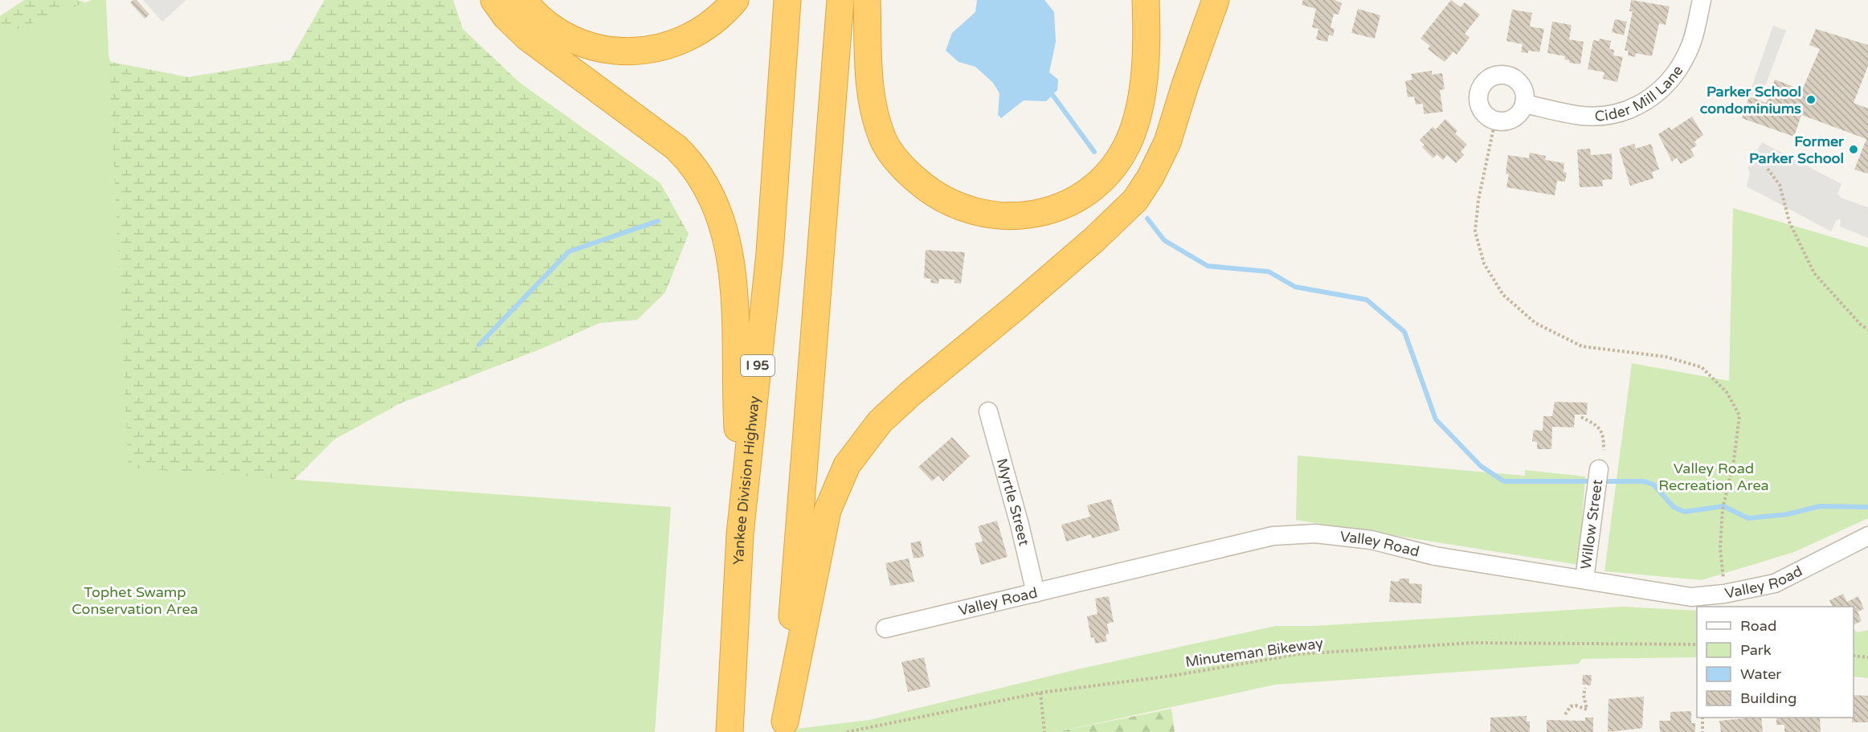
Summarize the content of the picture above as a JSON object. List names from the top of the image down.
{
  "streets": {
    "highway": ["I 95", "Yankee Division Highway"],
    "street": [
      "Cider Mill Lane",
      "Myrtle Street",
      "Willow Street",
      "Valley Road"
    ],
    "path": ["Minuteman Bikeway"]
  },
  "crossings": [
    ["Myrtle Street", "Valley Road"],
    ["Willow Street", "Valley Road"]
  ],
  "parks": ["Valley Road Recreation Area", "Tophet Swamp Conservation Area"],
  "places": ["Parker School condominiums", "Former Parker School"],
  "legend": [
    "Road",
    "Park",
    "Water",
    "Building"
  ]
}
